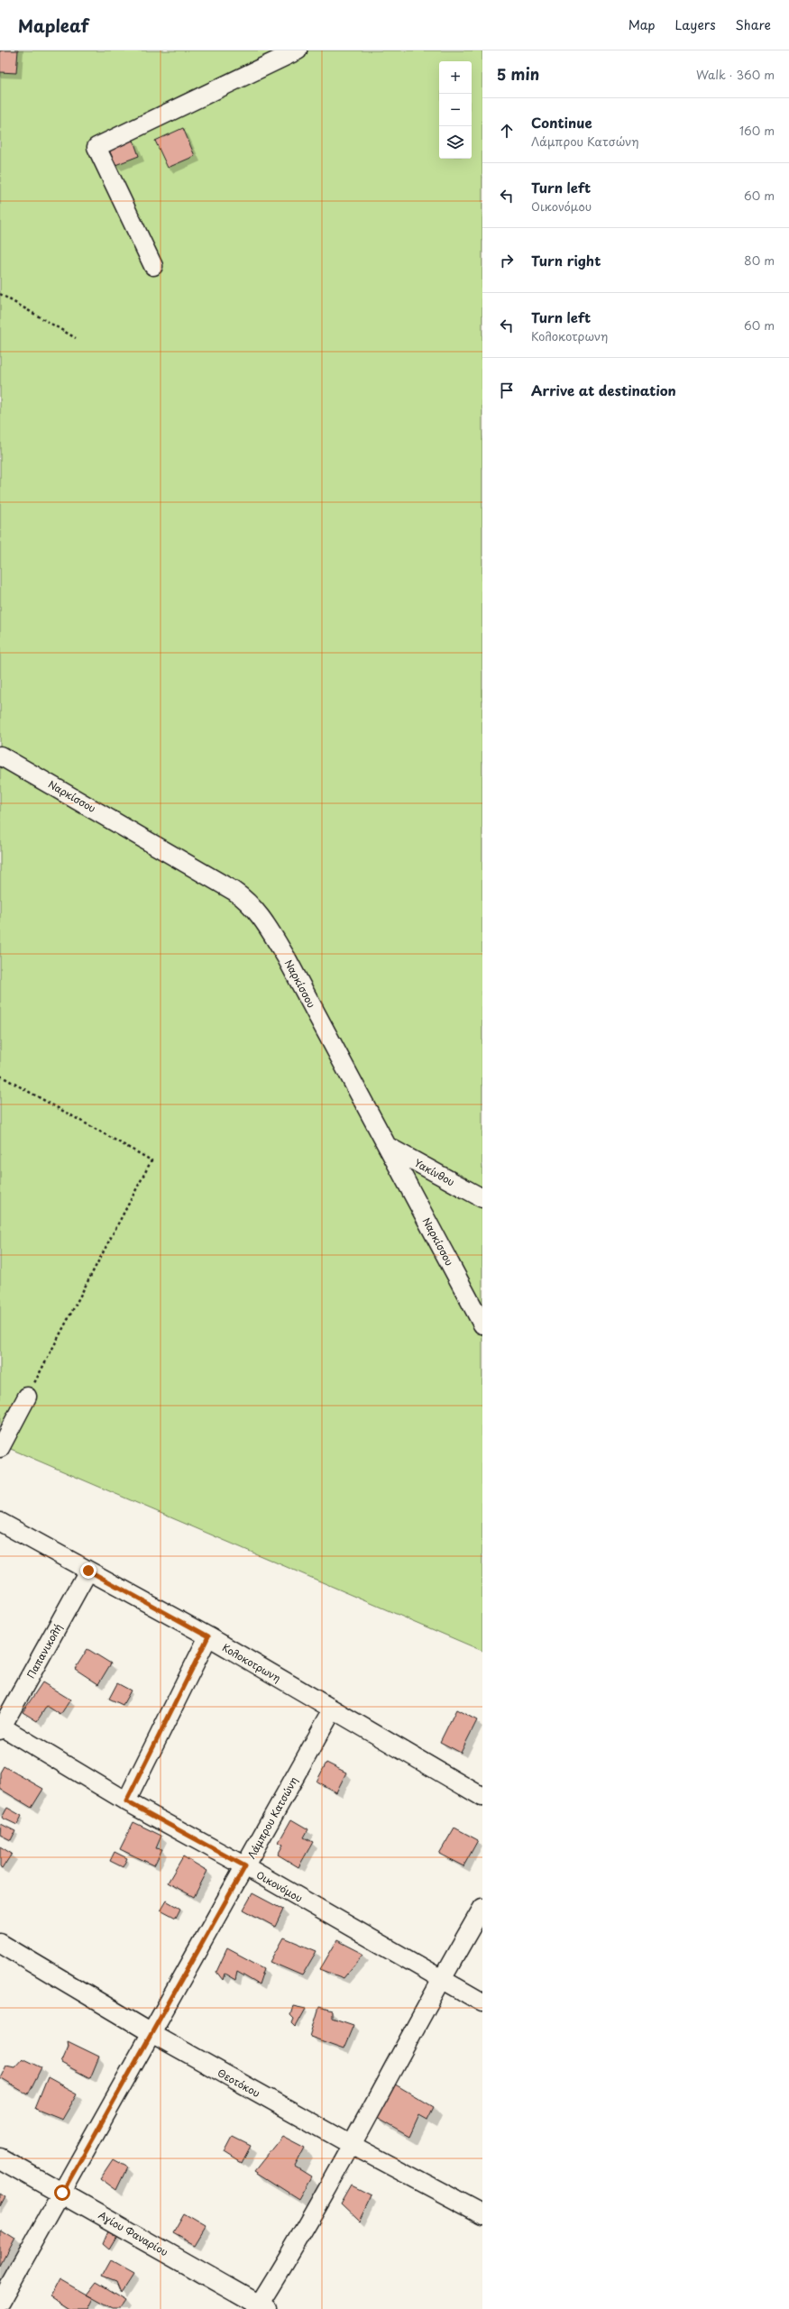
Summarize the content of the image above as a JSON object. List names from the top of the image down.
{
  "streets": {
    "street": [
      "Ναρκίσσου",
      "Υακίνθου",
      "Παπανικολή",
      "Κολοκοτρωνη",
      "Λάμπρου Κατσώνη",
      "Οικονόμου",
      "Θεοτόκου",
      "Αγίου Φαναρίου"
    ]
  },
  "crossings": [
    ["Ναρκίσσου", "Υακίνθου"],
    ["Παπανικολή", "Κολοκοτρωνη"],
    ["Παπανικολή", "Οικονόμου"],
    ["Κολοκοτρωνη", "Λάμπρου Κατσώνη"],
    ["Λάμπρου Κατσώνη", "Οικονόμου"],
    ["Λάμπρου Κατσώνη", "Θεοτόκου"],
    ["Λάμπρου Κατσώνη", "Αγίου Φαναρίου"]
  ],
  "page": {
    "header": "Mapleaf",
    "nav": ["Map", "Layers", "Share"],
    "heading": ["5 min", "Walk · 360 m"],
    "map_buttons": ["+", "−"],
    "list": [
      ["Continue", "Λάμπρου Κατσώνη", "160 m"],
      ["Turn left", "Οικονόμου", "60 m"],
      ["Turn right", "80 m"],
      ["Turn left", "Κολοκοτρωνη", "60 m"],
      "Arrive at destination"
    ]
  }
}
